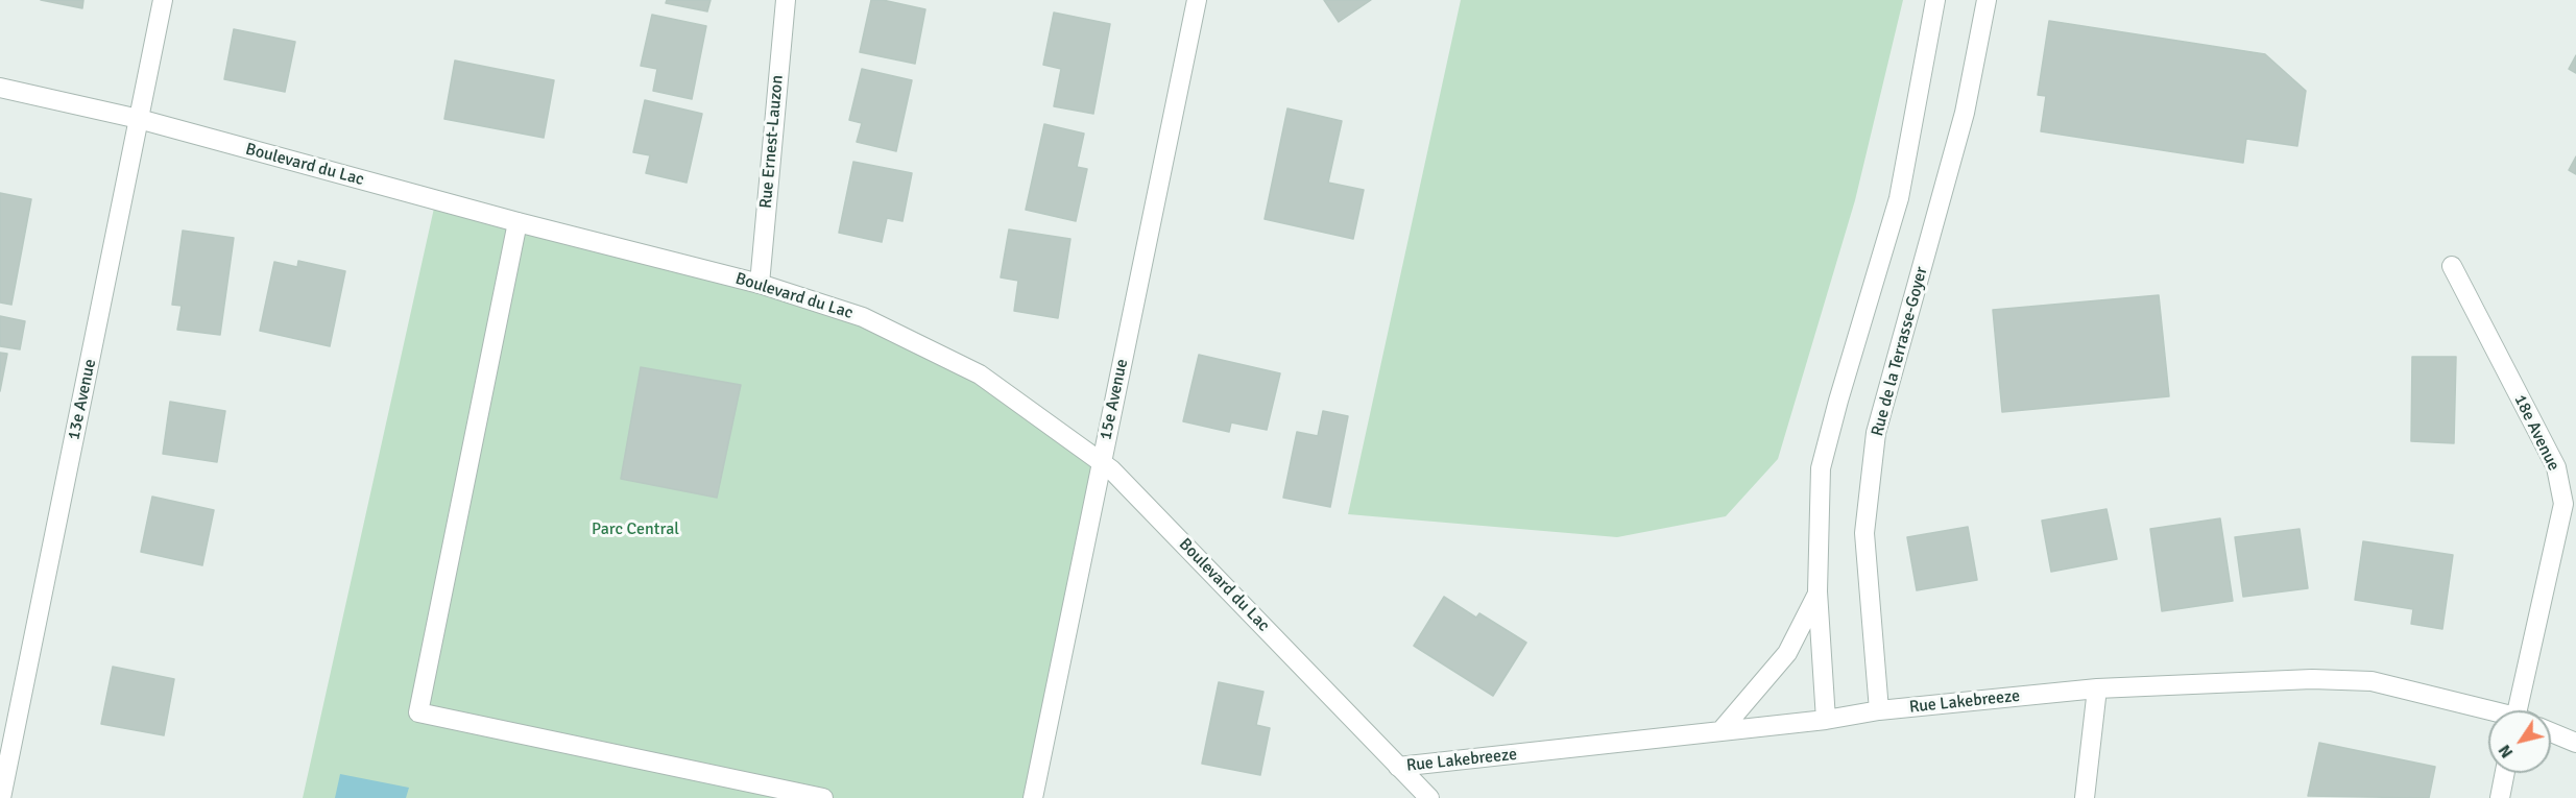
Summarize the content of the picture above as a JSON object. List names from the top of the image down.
{
  "streets": {
    "street": [
      "Rue Ernest-Lauzon",
      "Boulevard du Lac",
      "Rue de la Terrasse-Goyer",
      "13e Avenue",
      "15e Avenue",
      "18e Avenue",
      "Rue Lakebreeze"
    ]
  },
  "crossings": [
    ["Rue Ernest-Lauzon", "Boulevard du Lac"],
    ["Boulevard du Lac", "13e Avenue"],
    ["Boulevard du Lac", "15e Avenue"],
    ["Boulevard du Lac", "Rue Lakebreeze"],
    ["Rue de la Terrasse-Goyer", "Rue Lakebreeze"]
  ],
  "parks": ["Parc Central"],
  "north": "bottom left"
}
